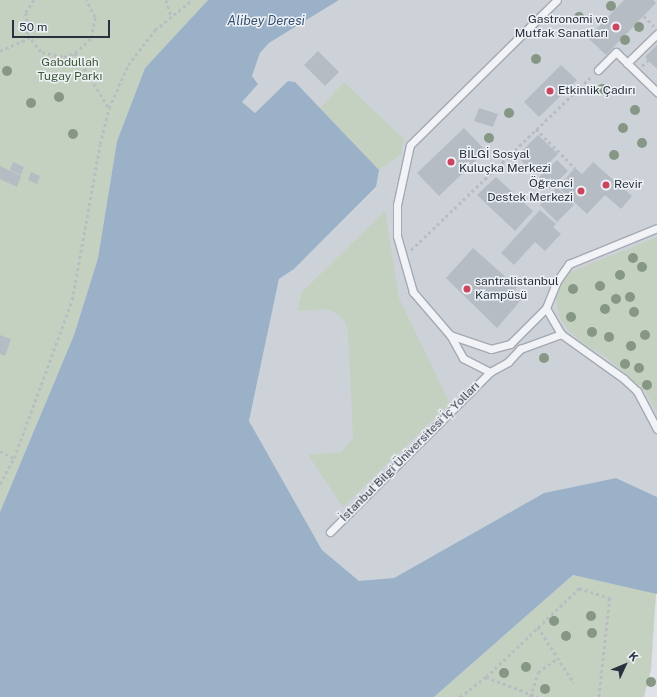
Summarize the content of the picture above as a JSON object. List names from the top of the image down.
{
  "streets": {
    "lane": ["İstanbul Bilgi Üniversitesi İç Yolları"]
  },
  "water": ["Alibey Deresi"],
  "parks": ["Gabdullah Tugay Parkı"],
  "places": [
    "Gastronomi ve Mutfak Sanatları",
    "Etkinlik Çadırı",
    "BİLGİ Sosyal Kuluçka Merkezi",
    "Revir",
    "Öğrenci Destek Merkezi",
    "santralistanbul Kampüsü"
  ],
  "scale_bar": "50 m",
  "north": "top right"
}
